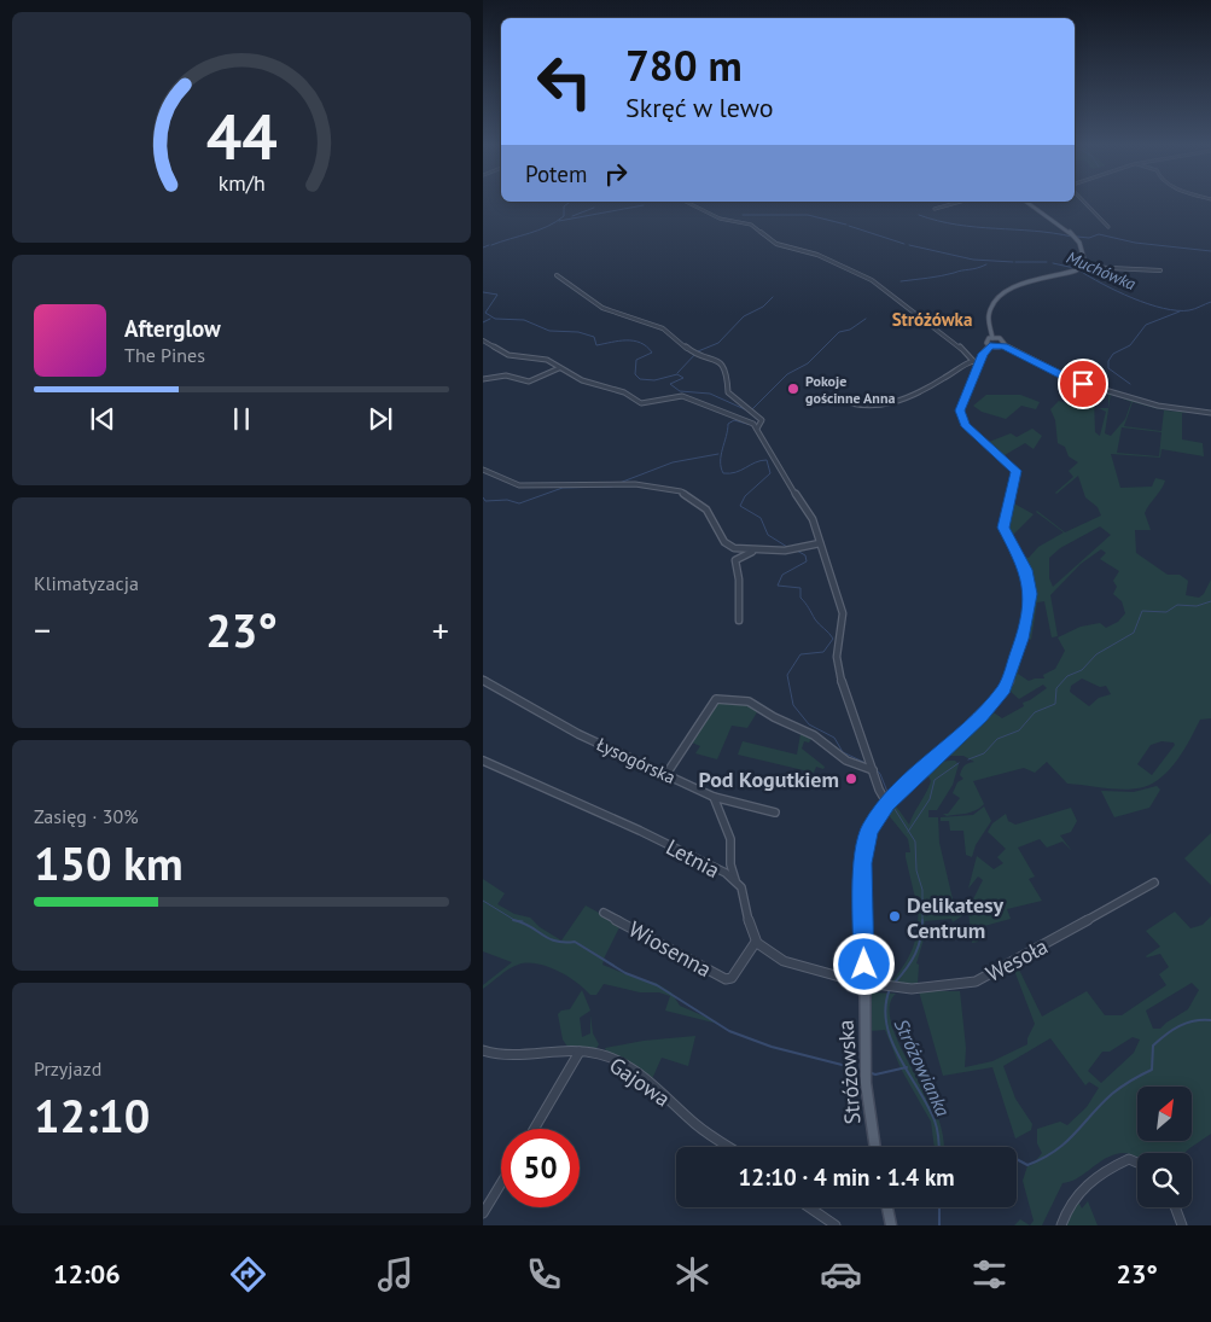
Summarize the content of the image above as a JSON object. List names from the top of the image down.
{
  "streets": {
    "main road": ["Stróżowska"],
    "street": [
      "Łysogórska",
      "Letnia",
      "Wiosenna",
      "Wesoła",
      "Gajowa"
    ]
  },
  "crossings": [
    ["Letnia", "Wiosenna"],
    ["Wesoła", "Stróżowska"]
  ],
  "districts": ["Stróżówka"],
  "water": ["Muchówka", "Stróżowianka"],
  "places": ["Pokoje gościnne Anna", "Pod Kogutkiem", "Delikatesy Centrum"],
  "north": "top right",
  "page": {
    "turn": ["780 m", "Skręć w lewo"],
    "then": "Potem",
    "song": ["Afterglow", "The Pines"],
    "tile": [
      "Klimatyzacja",
      ["Zasięg · 30%", "150 km"],
      ["Przyjazd", "12:10"]
    ],
    "heat": ["−", "23°", "+"],
    "limit": "50",
    "trip": "12:10 · 4 min · 1.4 km",
    "tabs": ["12:06", "23°"],
    "gauge": ["44", "km/h"]
  }
}
